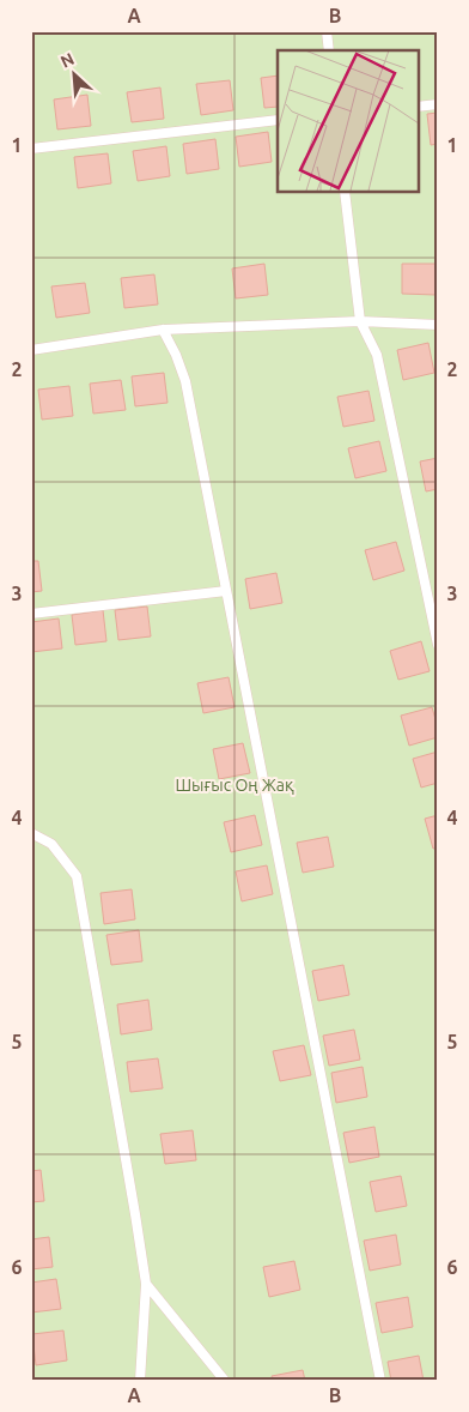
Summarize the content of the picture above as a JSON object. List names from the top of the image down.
{
  "parks": ["Шығыс Оң Жақ"],
  "north": "top left",
  "grid": {
    "columns": ["A", "B"],
    "rows": [
      "1",
      "2",
      "3",
      "4",
      "5",
      "6"
    ]
  }
}
